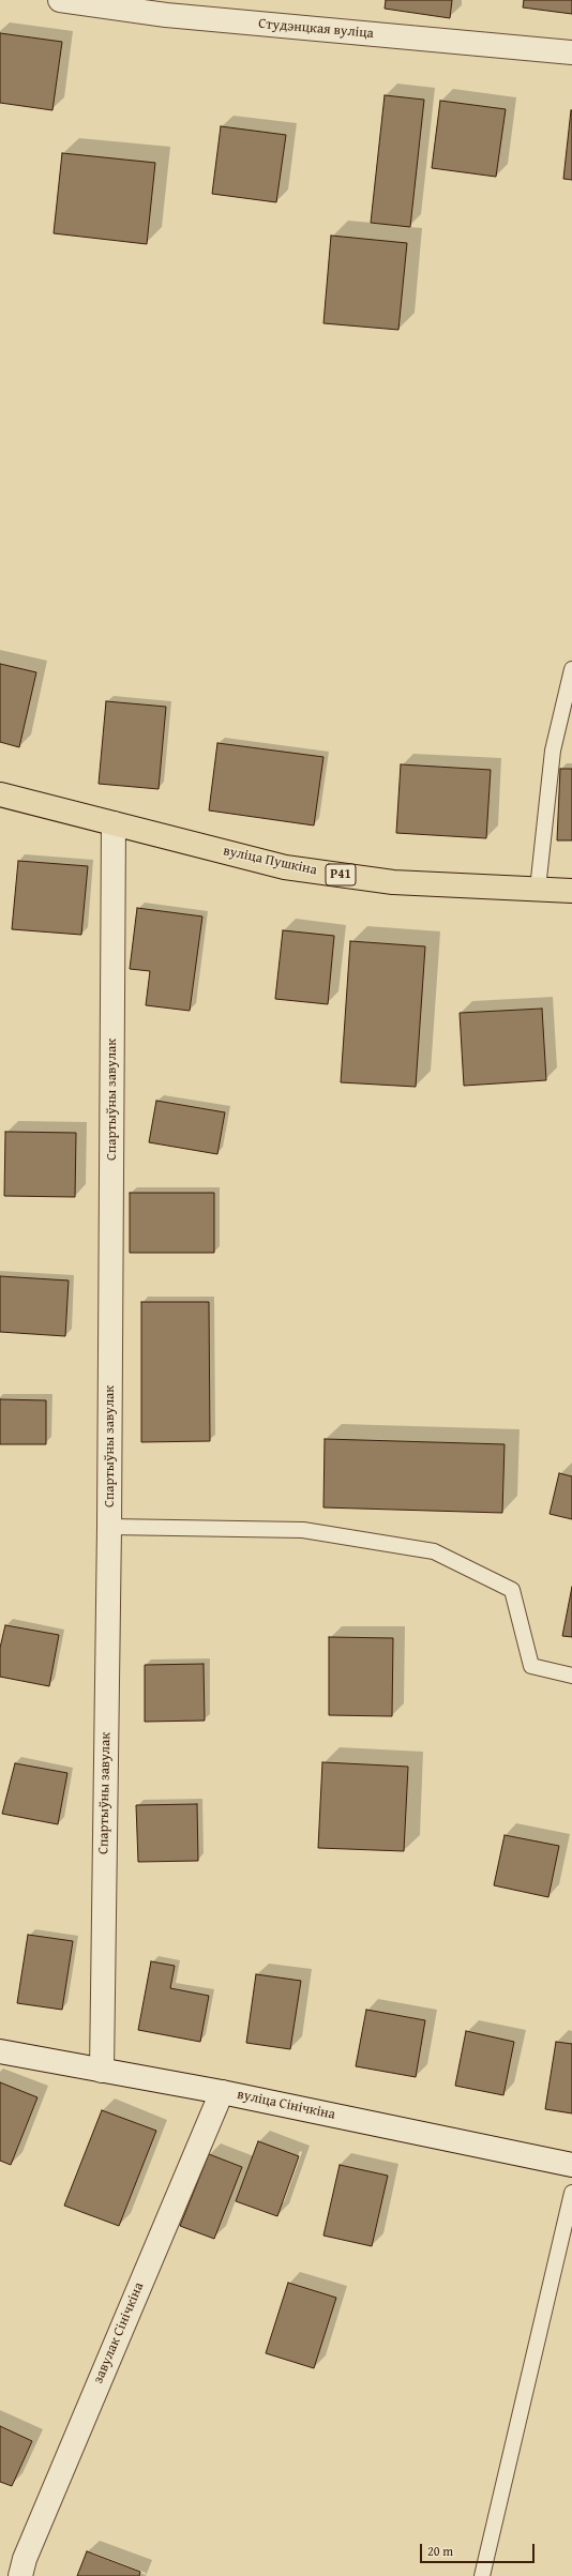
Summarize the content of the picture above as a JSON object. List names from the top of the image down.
{
  "streets": {
    "main road": ["вуліца Пушкіна", "Р41"],
    "street": [
      "Студэнцкая вуліца",
      "Спартыўны завулак",
      "вуліца Сінічкіна",
      "завулак Сінічкіна"
    ]
  },
  "crossings": [
    ["вуліца Пушкіна", "Спартыўны завулак"],
    ["Спартыўны завулак", "вуліца Сінічкіна"],
    ["вуліца Сінічкіна", "завулак Сінічкіна"]
  ],
  "scale_bar": "20 m"
}
